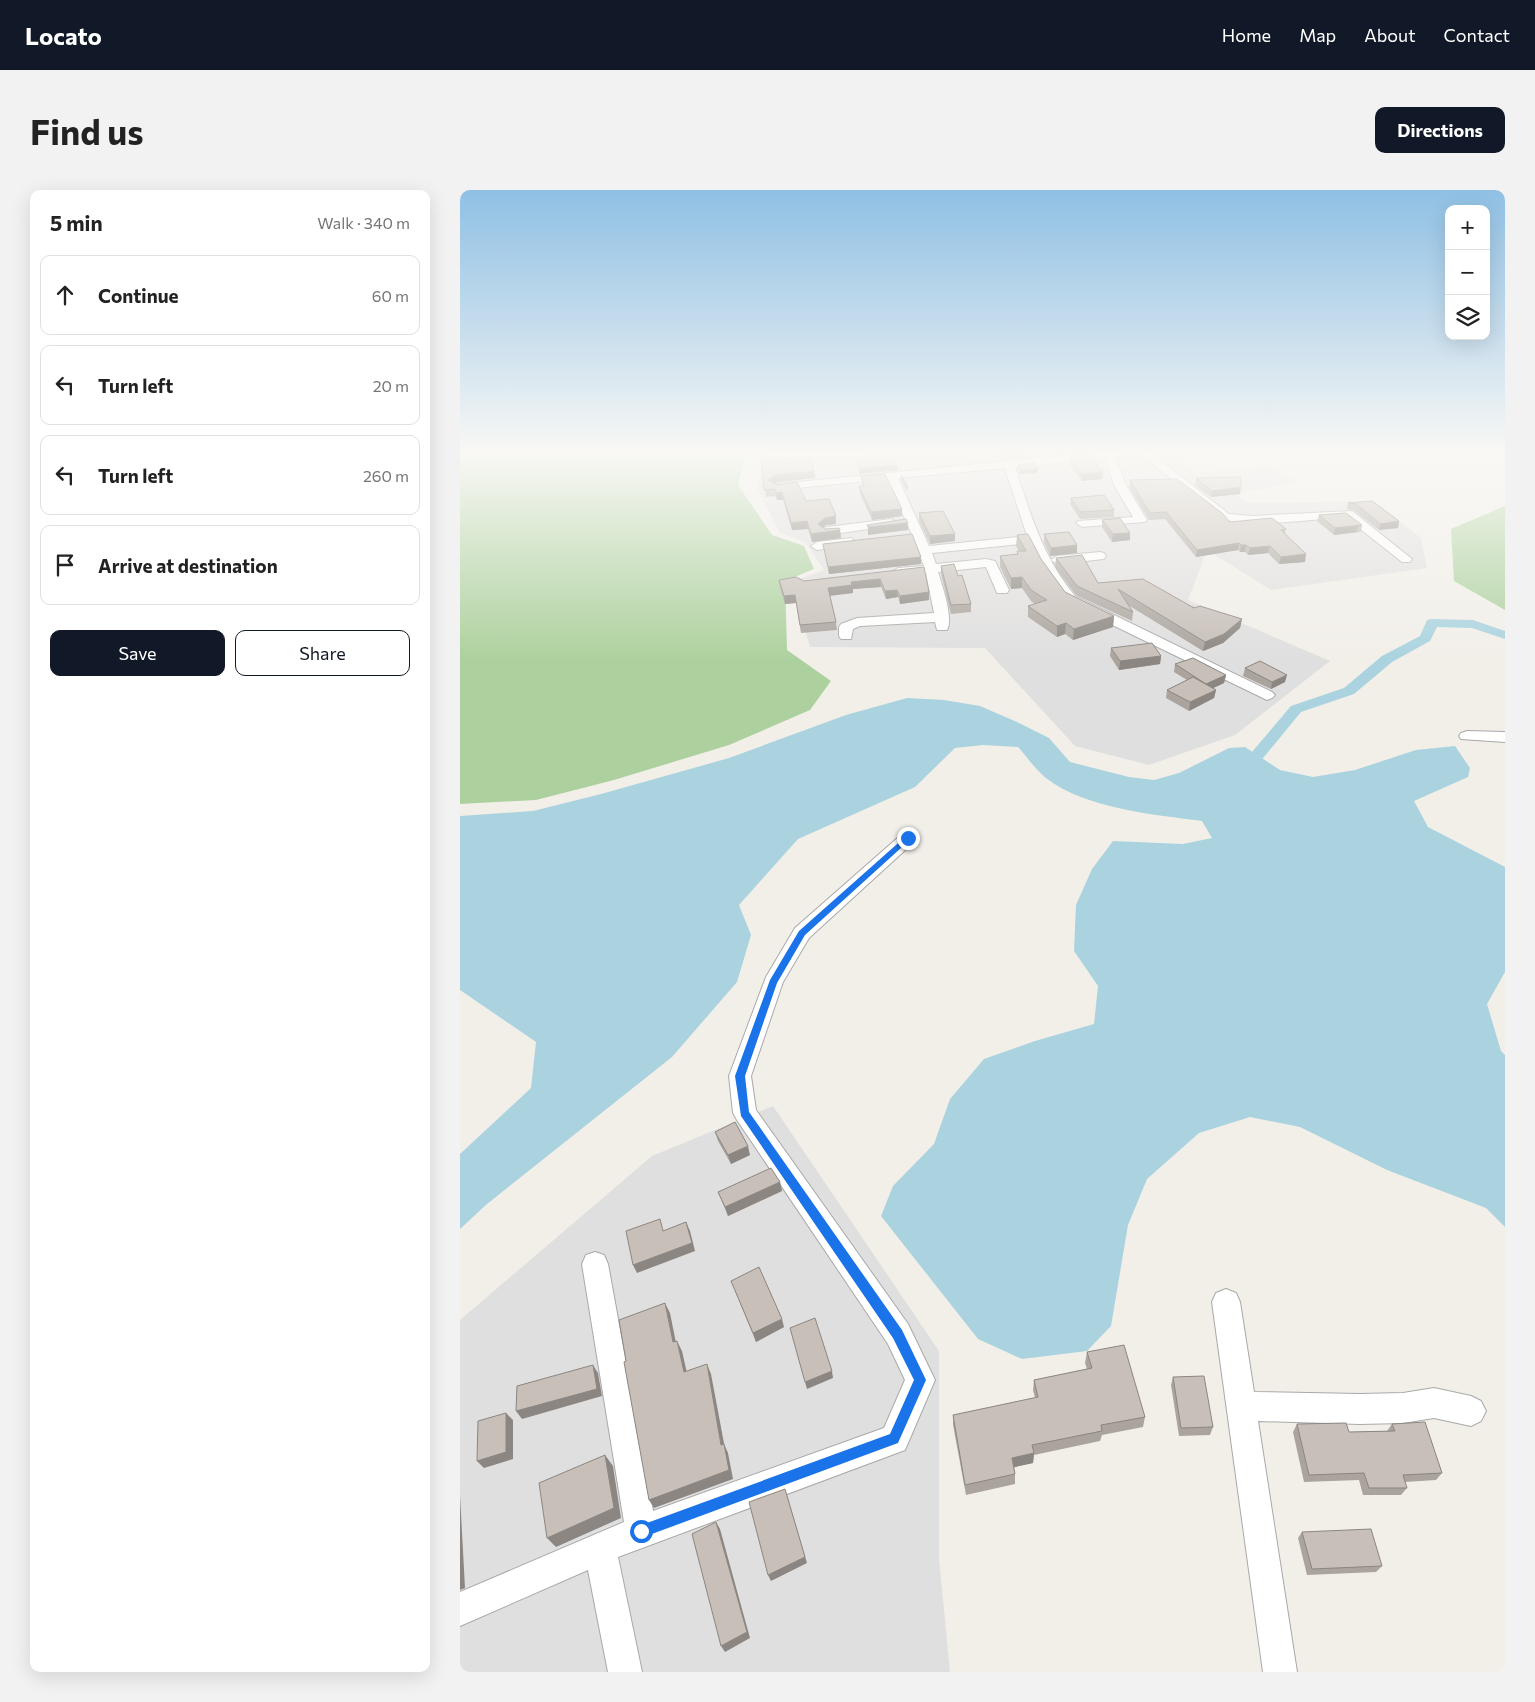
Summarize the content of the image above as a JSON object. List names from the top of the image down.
{
  "page": {
    "header": "Locato",
    "nav": [
      "Home",
      "Map",
      "About",
      "Contact"
    ],
    "buttons": [
      "Directions",
      ["Save", "Share"]
    ],
    "title": "Find us",
    "heading": ["5 min", "Walk · 340 m"],
    "map_buttons": ["+", "−"],
    "list": [
      ["Continue", "60 m"],
      ["Turn left", "20 m"],
      ["Turn left", "260 m"],
      "Arrive at destination"
    ]
  }
}
